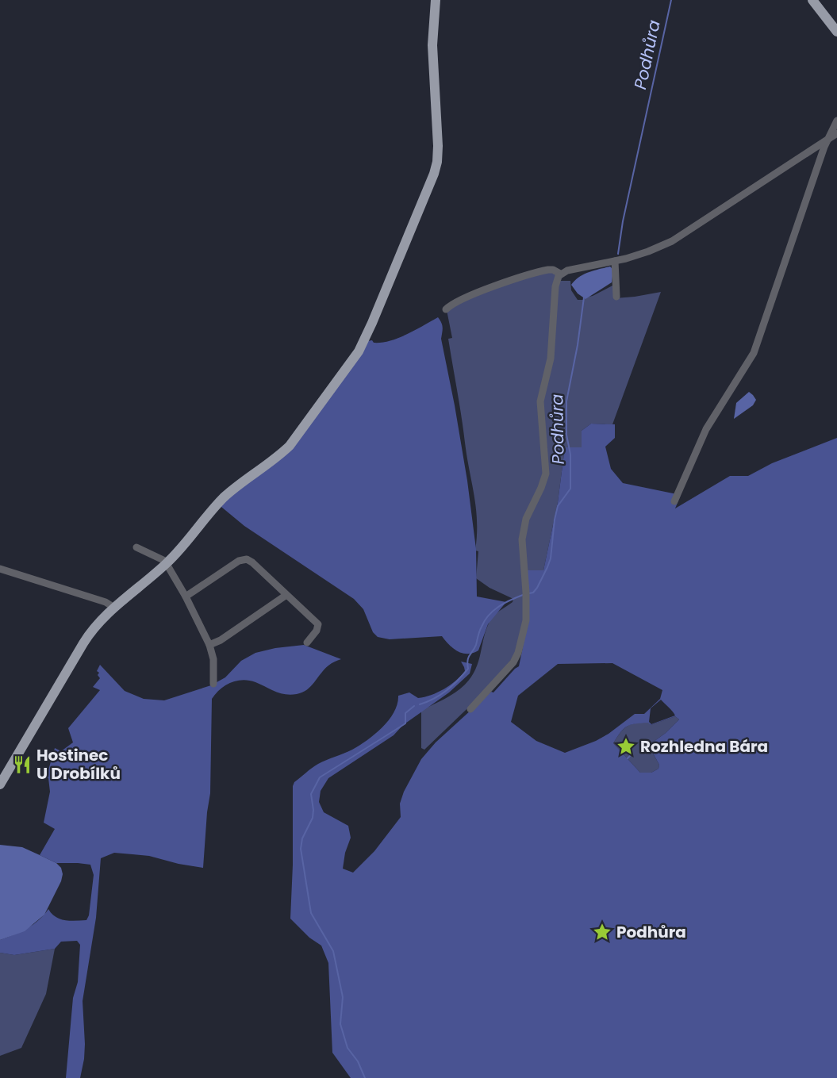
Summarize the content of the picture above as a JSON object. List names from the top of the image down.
{
  "water": ["Podhůra"],
  "places": {
    "place": ["Rozhledna Bára", "Podhůra"],
    "restaurant": ["Hostinec U Drobílků"]
  }
}
